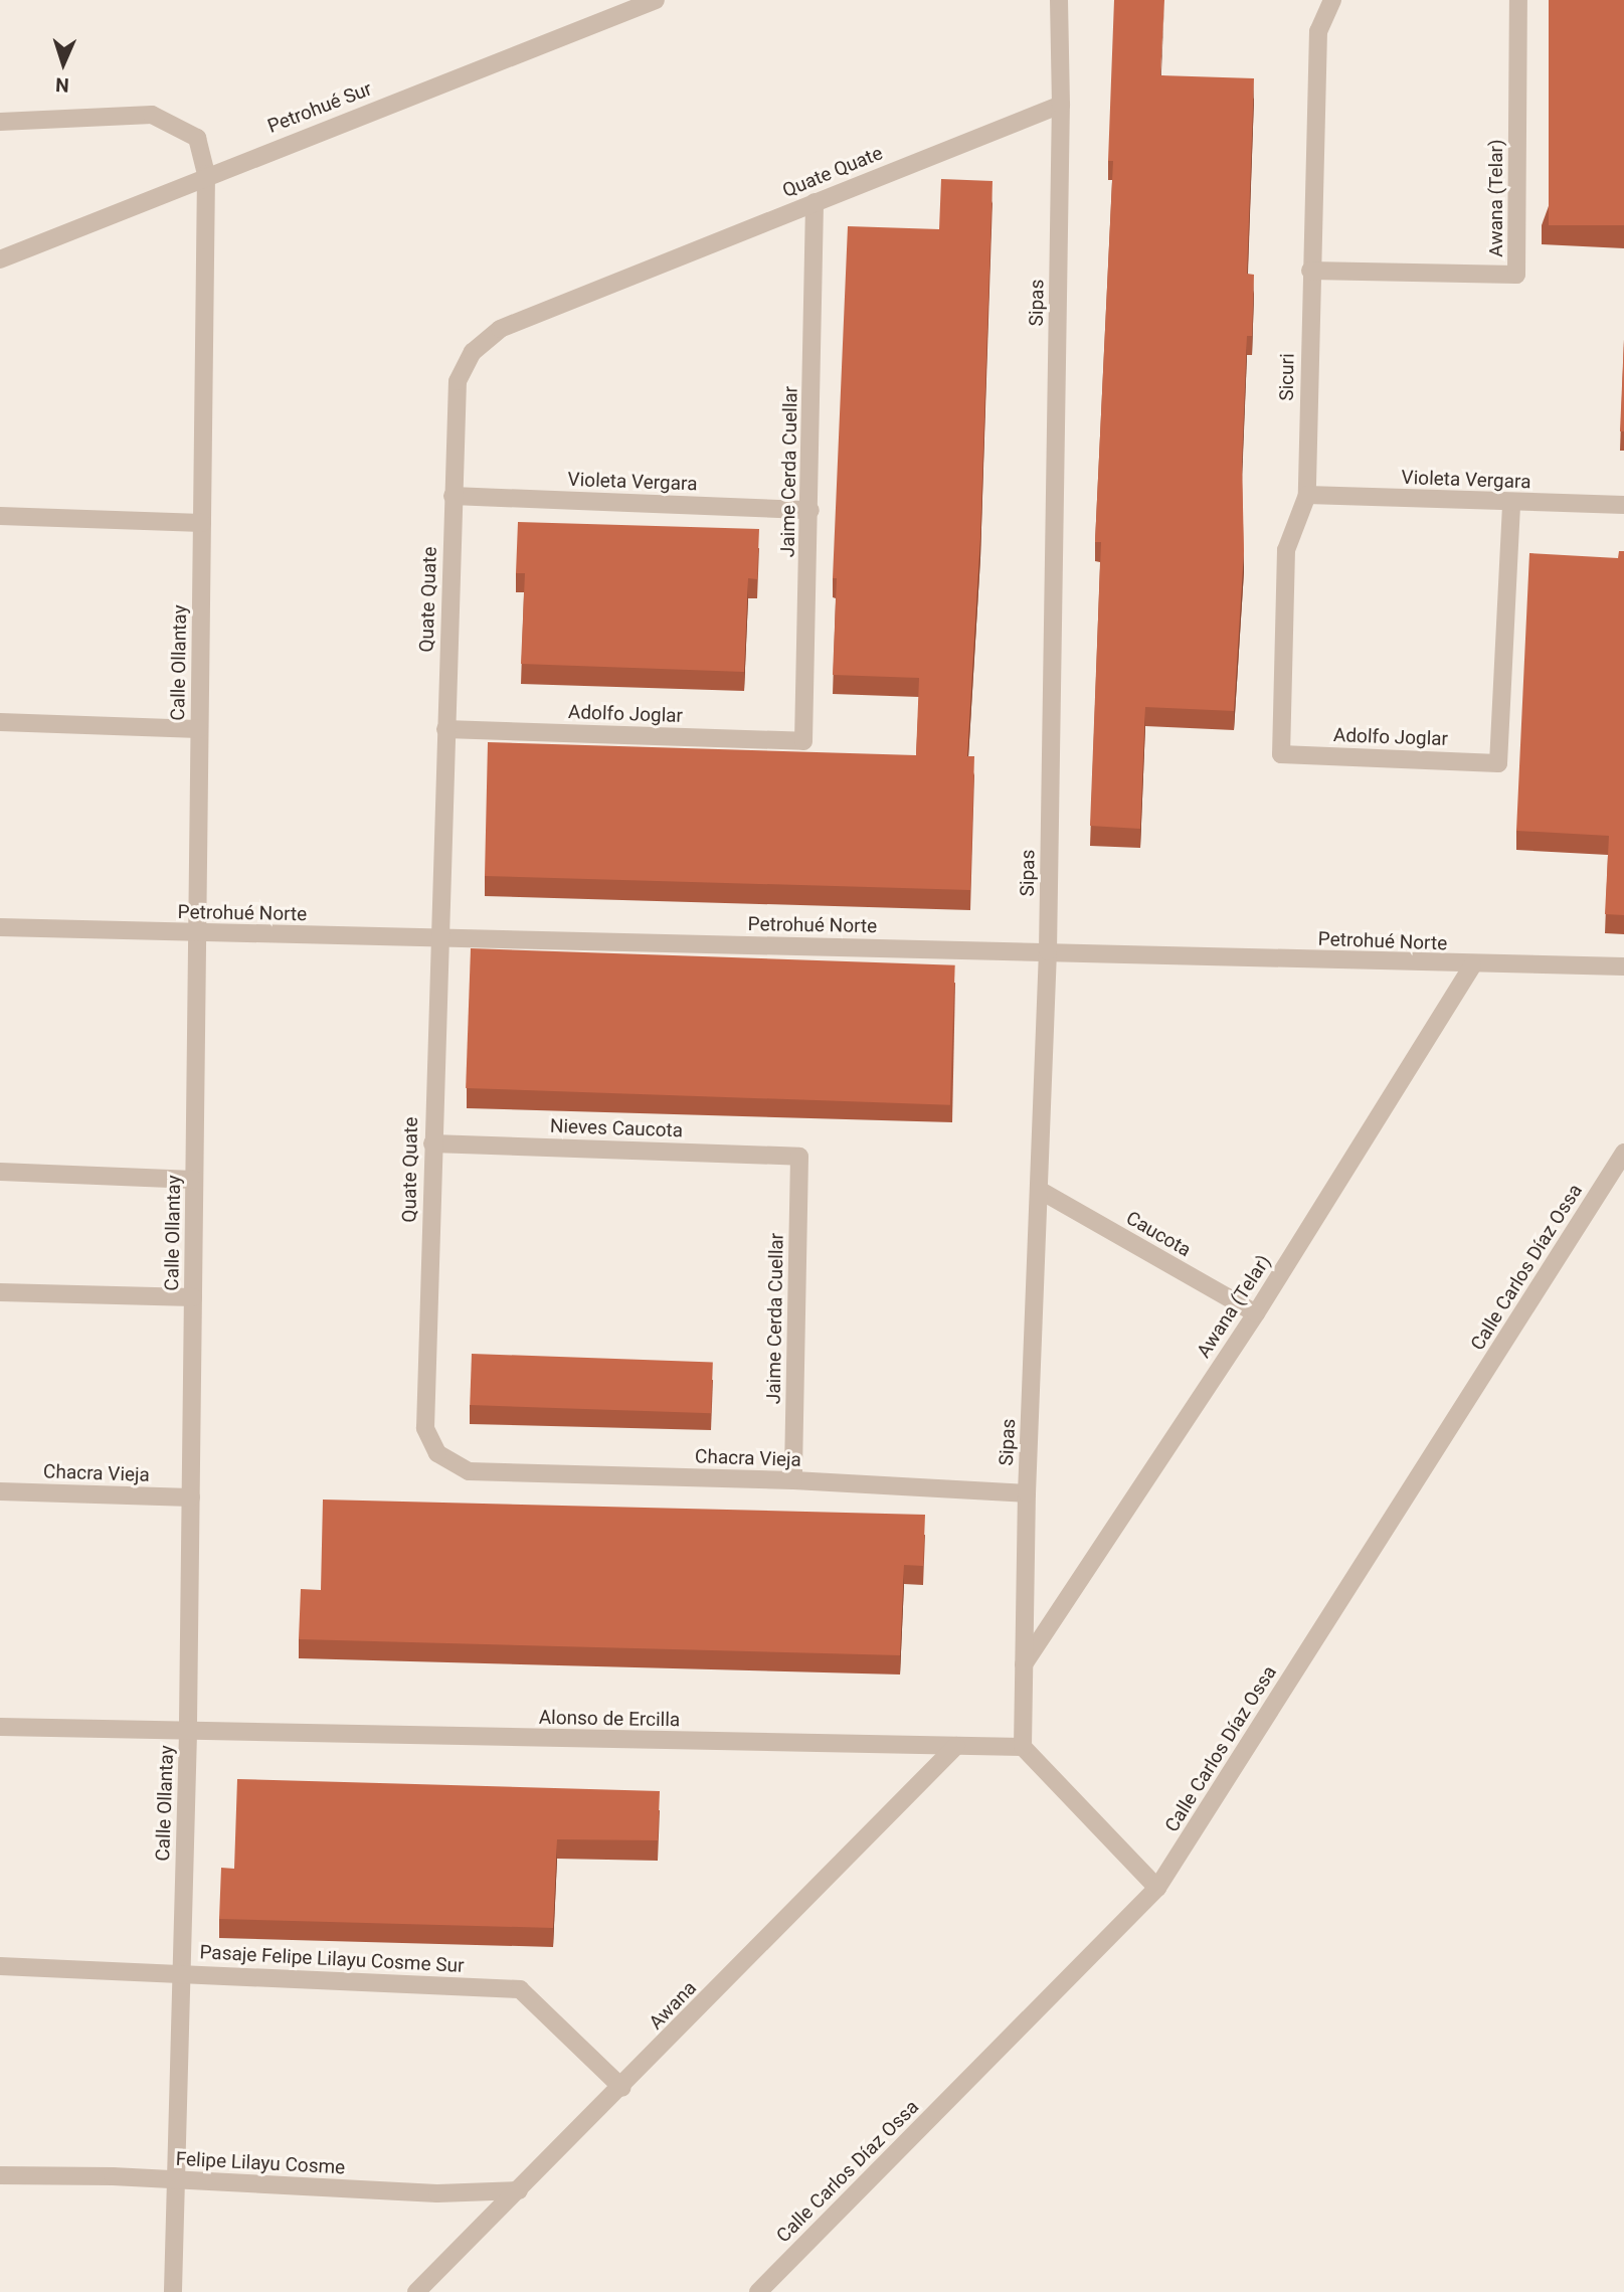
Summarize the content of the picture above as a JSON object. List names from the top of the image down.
{
  "streets": {
    "street": [
      "Petrohué Sur",
      "Quate Quate",
      "Awana (Telar)",
      "Sipas",
      "Sicuri",
      "Jaime Cerda Cuellar",
      "Violeta Vergara",
      "Calle Ollantay",
      "Adolfo Joglar",
      "Petrohué Norte",
      "Nieves Caucota",
      "Caucota",
      "Calle Carlos Díaz Ossa",
      "Chacra Vieja",
      "Alonso de Ercilla",
      "Pasaje Felipe Lilayu Cosme Sur",
      "Awana",
      "Felipe Lilayu Cosme"
    ]
  },
  "crossings": [
    ["Petrohué Sur", "Calle Ollantay"],
    ["Quate Quate", "Sipas"],
    ["Quate Quate", "Jaime Cerda Cuellar"],
    ["Quate Quate", "Violeta Vergara"],
    ["Quate Quate", "Adolfo Joglar"],
    ["Quate Quate", "Petrohué Norte"],
    ["Quate Quate", "Nieves Caucota"],
    ["Quate Quate", "Chacra Vieja"],
    ["Awana (Telar)", "Sipas"],
    ["Awana (Telar)", "Sicuri"],
    ["Awana (Telar)", "Petrohué Norte"],
    ["Awana (Telar)", "Caucota"],
    ["Sipas", "Petrohué Norte"],
    ["Sipas", "Caucota"],
    ["Sipas", "Chacra Vieja"],
    ["Sipas", "Alonso de Ercilla"],
    ["Sicuri", "Violeta Vergara"],
    ["Sicuri", "Adolfo Joglar"],
    ["Jaime Cerda Cuellar", "Violeta Vergara"],
    ["Jaime Cerda Cuellar", "Adolfo Joglar"],
    ["Jaime Cerda Cuellar", "Nieves Caucota"],
    ["Jaime Cerda Cuellar", "Chacra Vieja"],
    ["Violeta Vergara", "Adolfo Joglar"],
    ["Calle Ollantay", "Petrohué Norte"],
    ["Calle Ollantay", "Chacra Vieja"],
    ["Calle Ollantay", "Alonso de Ercilla"],
    ["Calle Ollantay", "Pasaje Felipe Lilayu Cosme Sur"],
    ["Calle Ollantay", "Felipe Lilayu Cosme"],
    ["Alonso de Ercilla", "Awana"],
    ["Pasaje Felipe Lilayu Cosme Sur", "Awana"],
    ["Awana", "Felipe Lilayu Cosme"]
  ],
  "north": "bottom"
}
